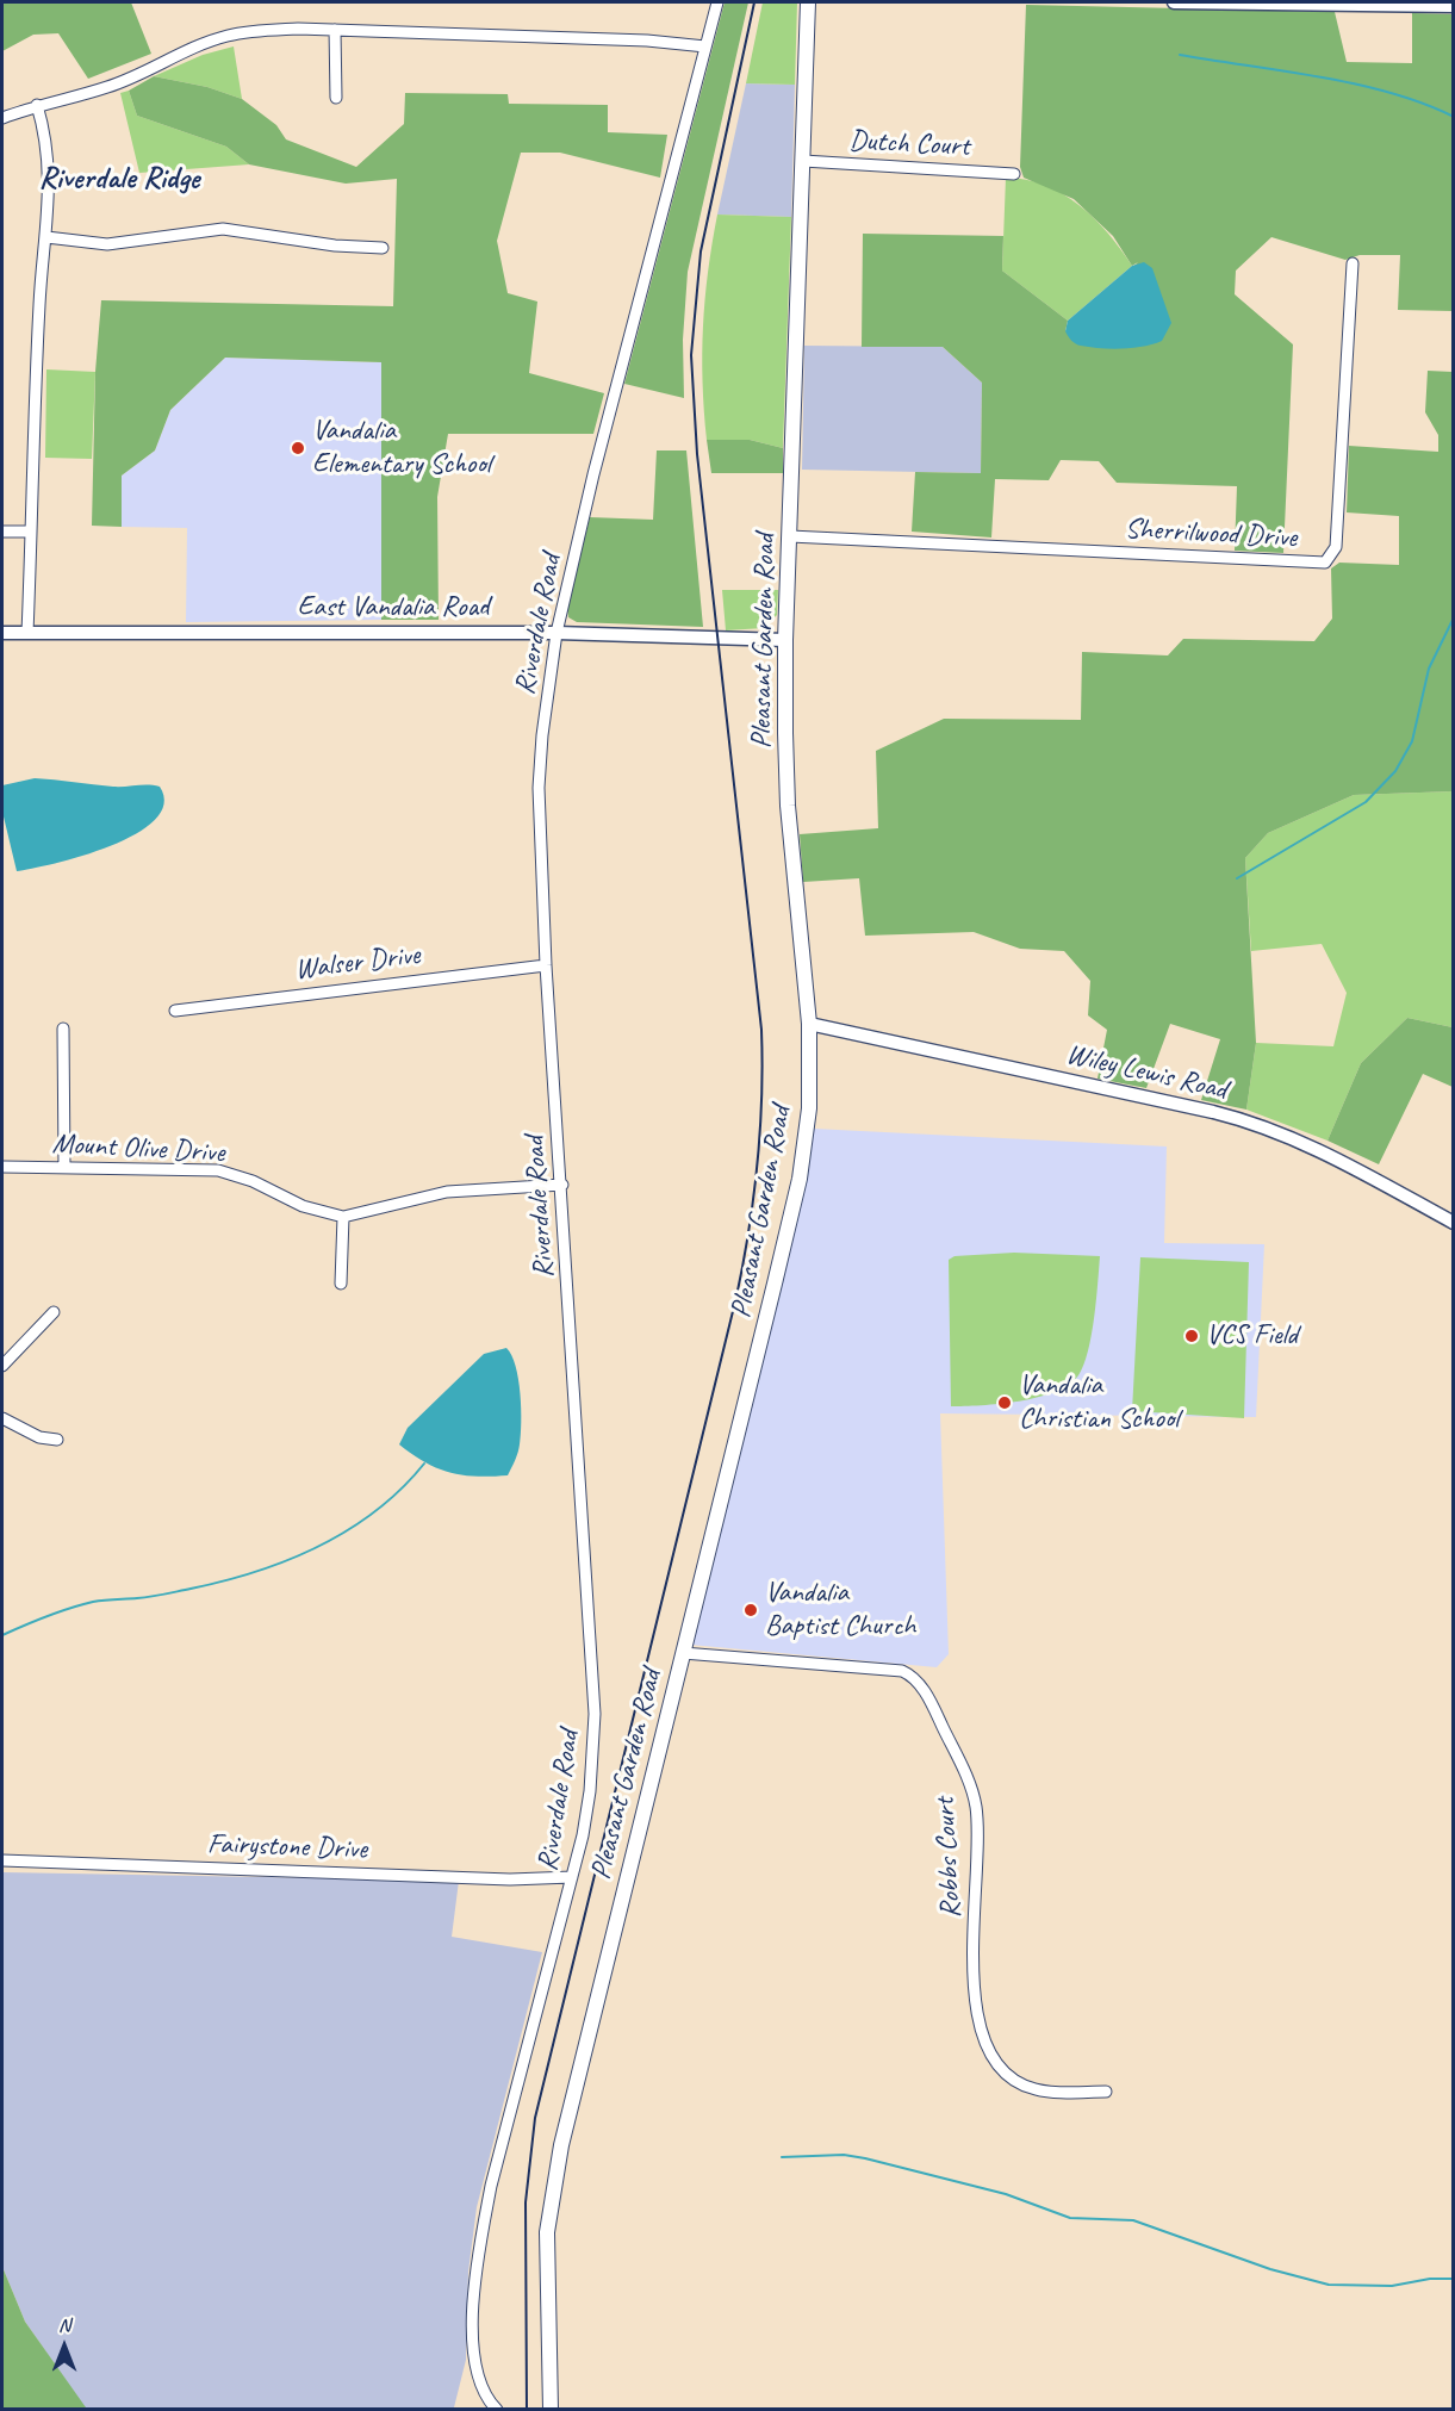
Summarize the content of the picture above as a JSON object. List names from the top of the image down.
{
  "streets": {
    "main road": ["Pleasant Garden Road"],
    "street": [
      "Dutch Court",
      "Sherrilwood Drive",
      "East Vandalia Road",
      "Riverdale Road",
      "Walser Drive",
      "Wiley Lewis Road",
      "Mount Olive Drive",
      "Fairystone Drive",
      "Robbs Court"
    ]
  },
  "crossings": [
    ["Dutch Court", "Pleasant Garden Road"],
    ["Sherrilwood Drive", "Pleasant Garden Road"],
    ["East Vandalia Road", "Riverdale Road"],
    ["East Vandalia Road", "Pleasant Garden Road"],
    ["Riverdale Road", "Walser Drive"],
    ["Riverdale Road", "Fairystone Drive"],
    ["Pleasant Garden Road", "Wiley Lewis Road"],
    ["Pleasant Garden Road", "Robbs Court"]
  ],
  "districts": ["Riverdale Ridge"],
  "places": [
    "Vandalia Elementary School",
    "VCS Field",
    "Vandalia Christian School",
    "Vandalia Baptist Church"
  ],
  "north": "top"
}
